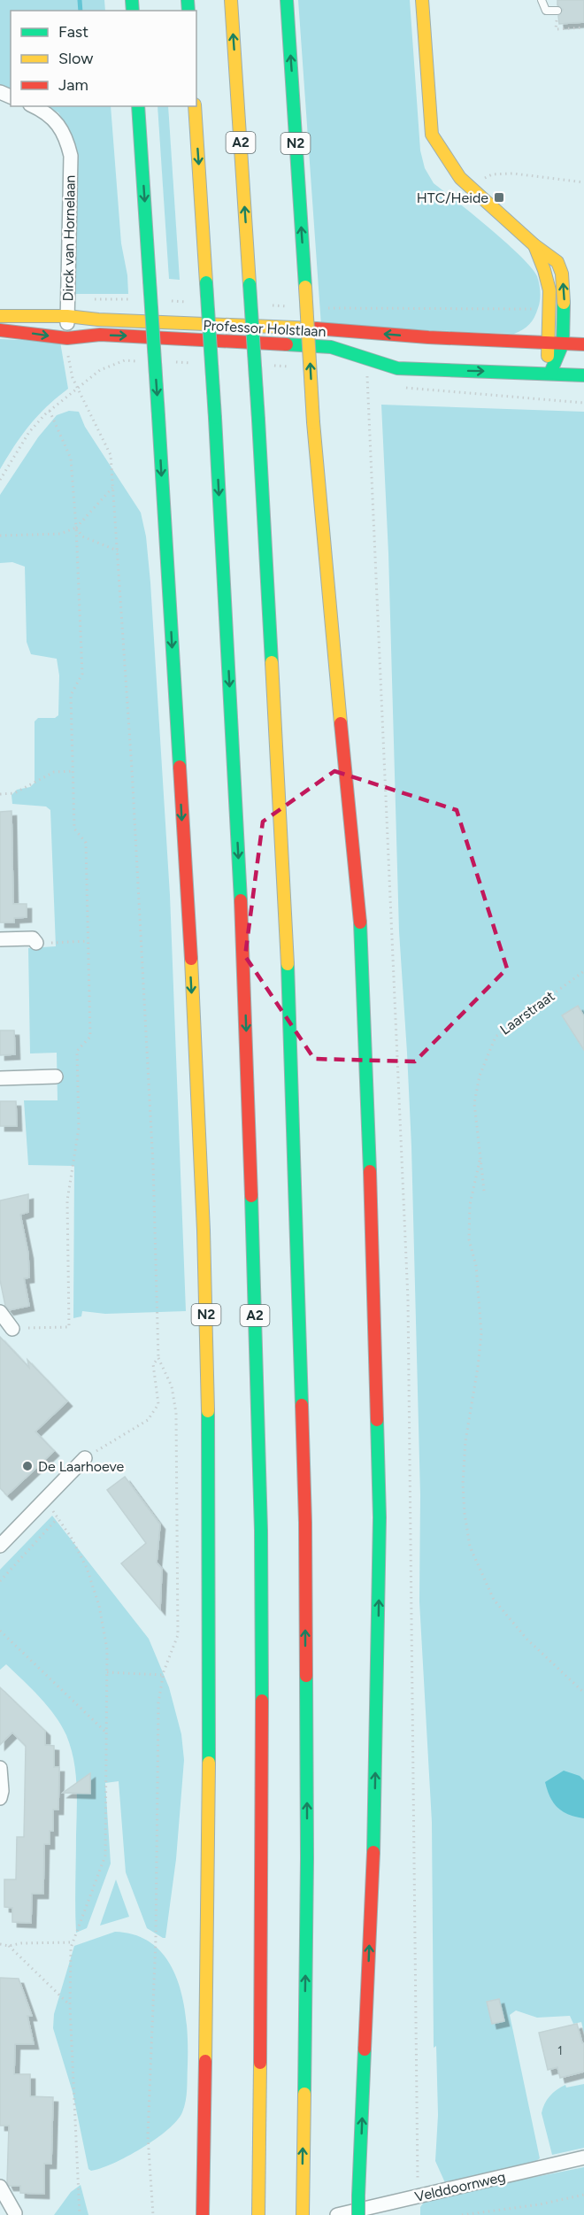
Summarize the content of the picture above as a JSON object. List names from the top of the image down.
{
  "streets": {
    "main road": ["A2", "N2", "Professor Holstlaan"],
    "street": ["Dirck van Hornelaan", "Velddoornweg"],
    "path": ["Laarstraat"]
  },
  "crossings": [
    ["Dirck van Hornelaan", "Professor Holstlaan"]
  ],
  "places": {
    "transit": ["HTC/Heide"],
    "other": ["De Laarhoeve"]
  },
  "house_numbers": ["1"],
  "legend": ["Fast", "Slow", "Jam"]
}
